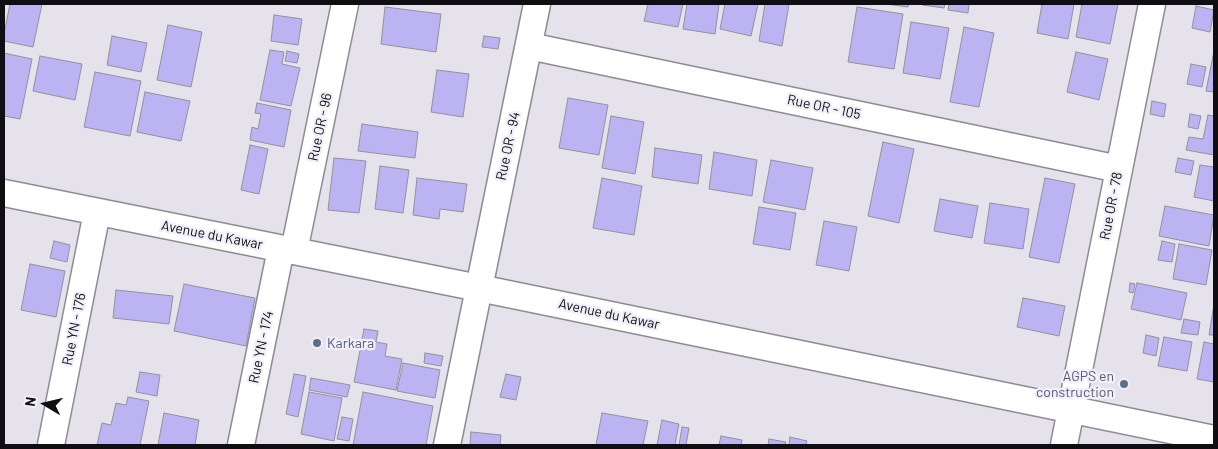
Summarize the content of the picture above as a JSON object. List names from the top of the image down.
{
  "streets": {
    "street": [
      "Rue OR - 105",
      "Rue OR - 96",
      "Rue OR - 94",
      "Rue OR - 78",
      "Avenue du Kawar",
      "Rue YN - 176",
      "Rue YN - 174"
    ]
  },
  "crossings": [
    ["Rue OR - 105", "Rue OR - 94"],
    ["Rue OR - 105", "Rue OR - 78"],
    ["Rue OR - 96", "Avenue du Kawar"],
    ["Rue OR - 96", "Rue YN - 174"],
    ["Rue OR - 94", "Avenue du Kawar"],
    ["Rue OR - 78", "Avenue du Kawar"],
    ["Avenue du Kawar", "Rue YN - 176"],
    ["Avenue du Kawar", "Rue YN - 174"]
  ],
  "places": ["Karkara", "AGPS en construction"],
  "north": "left"
}
